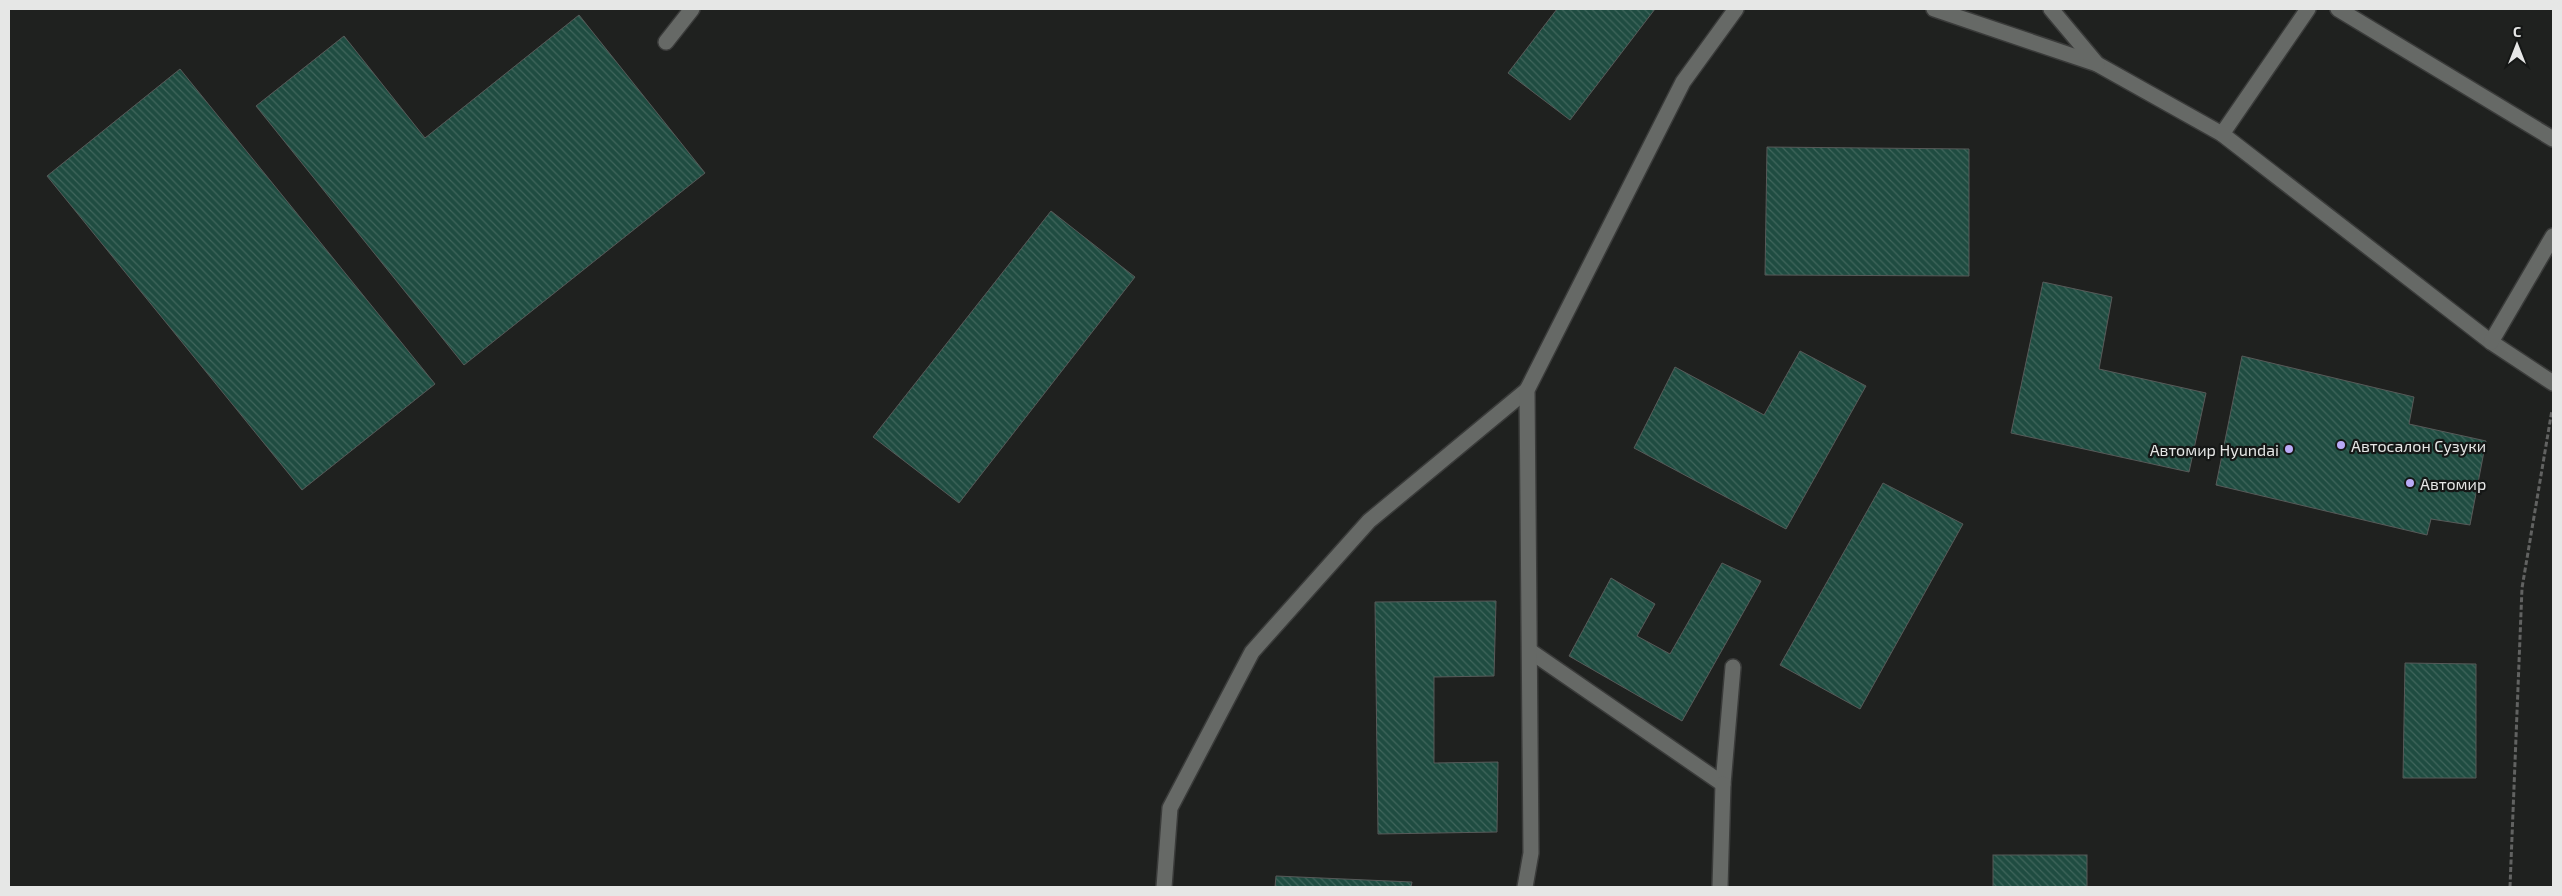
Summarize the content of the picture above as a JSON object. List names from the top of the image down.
{
  "places": ["Автосалон Сузуки", "Автомир Hyundai", "Автомир"],
  "north": "top"
}
